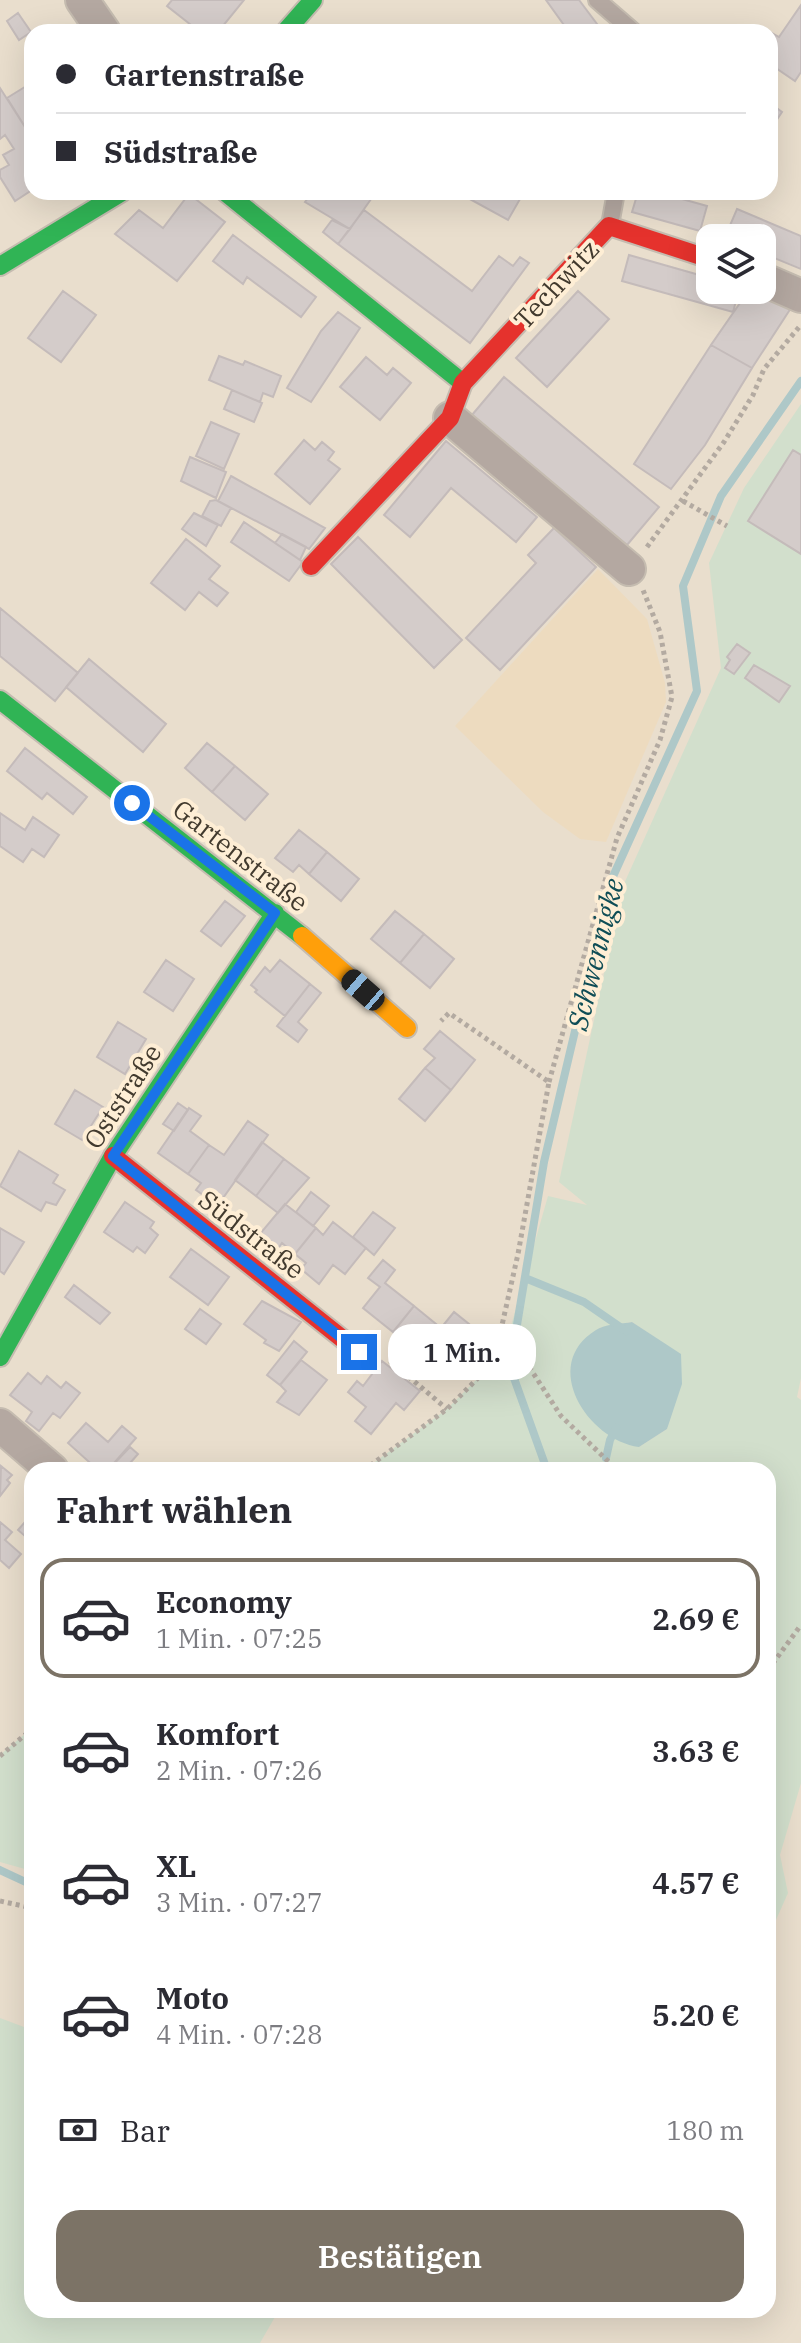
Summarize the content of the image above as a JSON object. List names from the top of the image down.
{
  "streets": {
    "street": [
      "Techwitz",
      "Gartenstraße",
      "Oststraße",
      "Südstraße"
    ]
  },
  "crossings": [
    ["Gartenstraße", "Oststraße"],
    ["Oststraße", "Südstraße"]
  ],
  "water": ["Schwennigke"],
  "page": {
    "banner": ["Gartenstraße", "Südstraße"],
    "bubble": "1 Min.",
    "heading": "Fahrt wählen",
    "list": [
      {
        "name": "Economy",
        "note": "1 Min. · 07:25",
        "value": "2.69 €"
      },
      {
        "name": "Komfort",
        "note": "2 Min. · 07:26",
        "value": "3.63 €"
      },
      {
        "name": "XL",
        "note": "3 Min. · 07:27",
        "value": "4.57 €"
      },
      {
        "name": "Moto",
        "note": "4 Min. · 07:28",
        "value": "5.20 €"
      }
    ],
    "pay": ["Bar", "180 m"],
    "buttons": "Bestätigen"
  }
}
